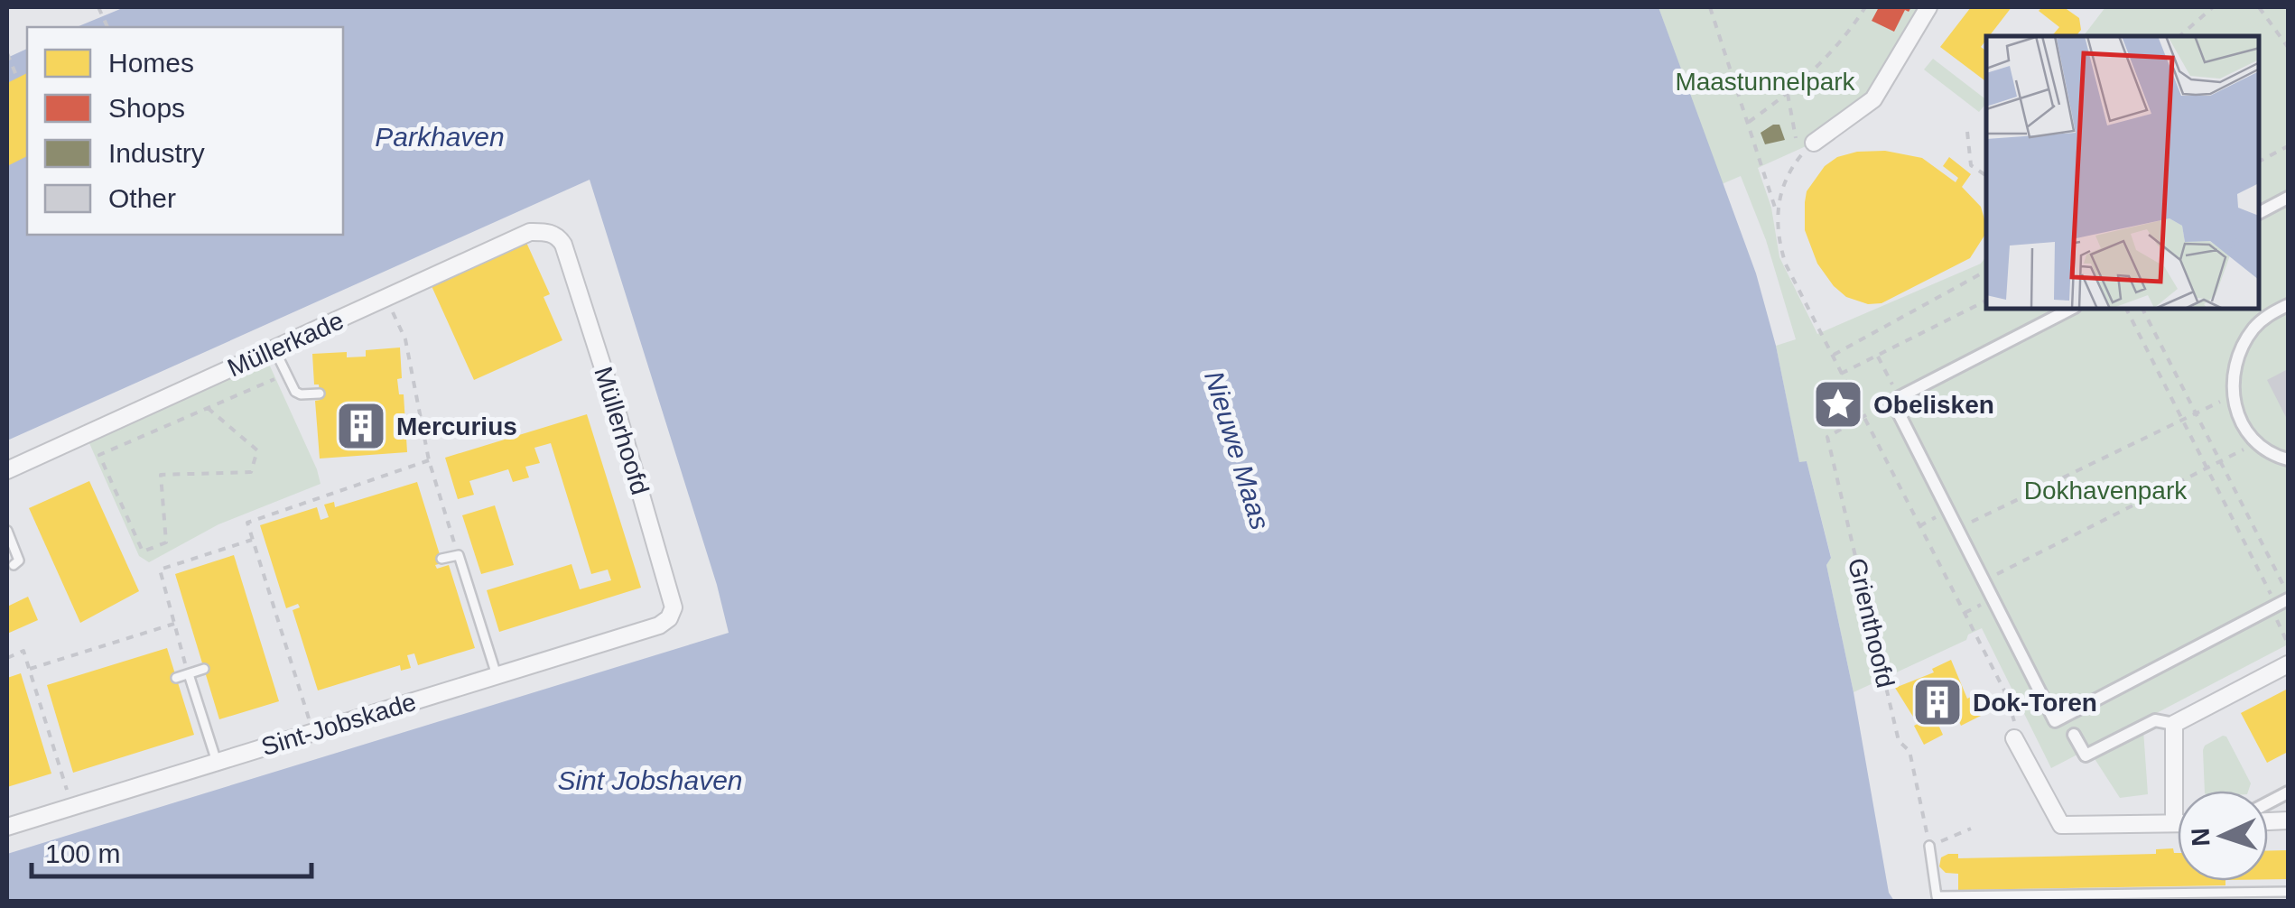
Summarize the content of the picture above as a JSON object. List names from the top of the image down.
{
  "streets": {
    "street": ["Müllerkade", "Müllerhoofd", "Sint-Jobskade"],
    "path": ["Grienthoofd"]
  },
  "crossings": [
    ["Müllerkade", "Müllerhoofd"],
    ["Müllerhoofd", "Sint-Jobskade"]
  ],
  "water": ["Parkhaven", "Nieuwe Maas", "Sint Jobshaven"],
  "parks": ["Maastunnelpark", "Dokhavenpark"],
  "places": {
    "place": ["Obelisken"],
    "building": ["Mercurius", "Dok-Toren"]
  },
  "legend": [
    "Homes",
    "Shops",
    "Industry",
    "Other"
  ],
  "scale_bar": "100 m",
  "north": "left"
}
